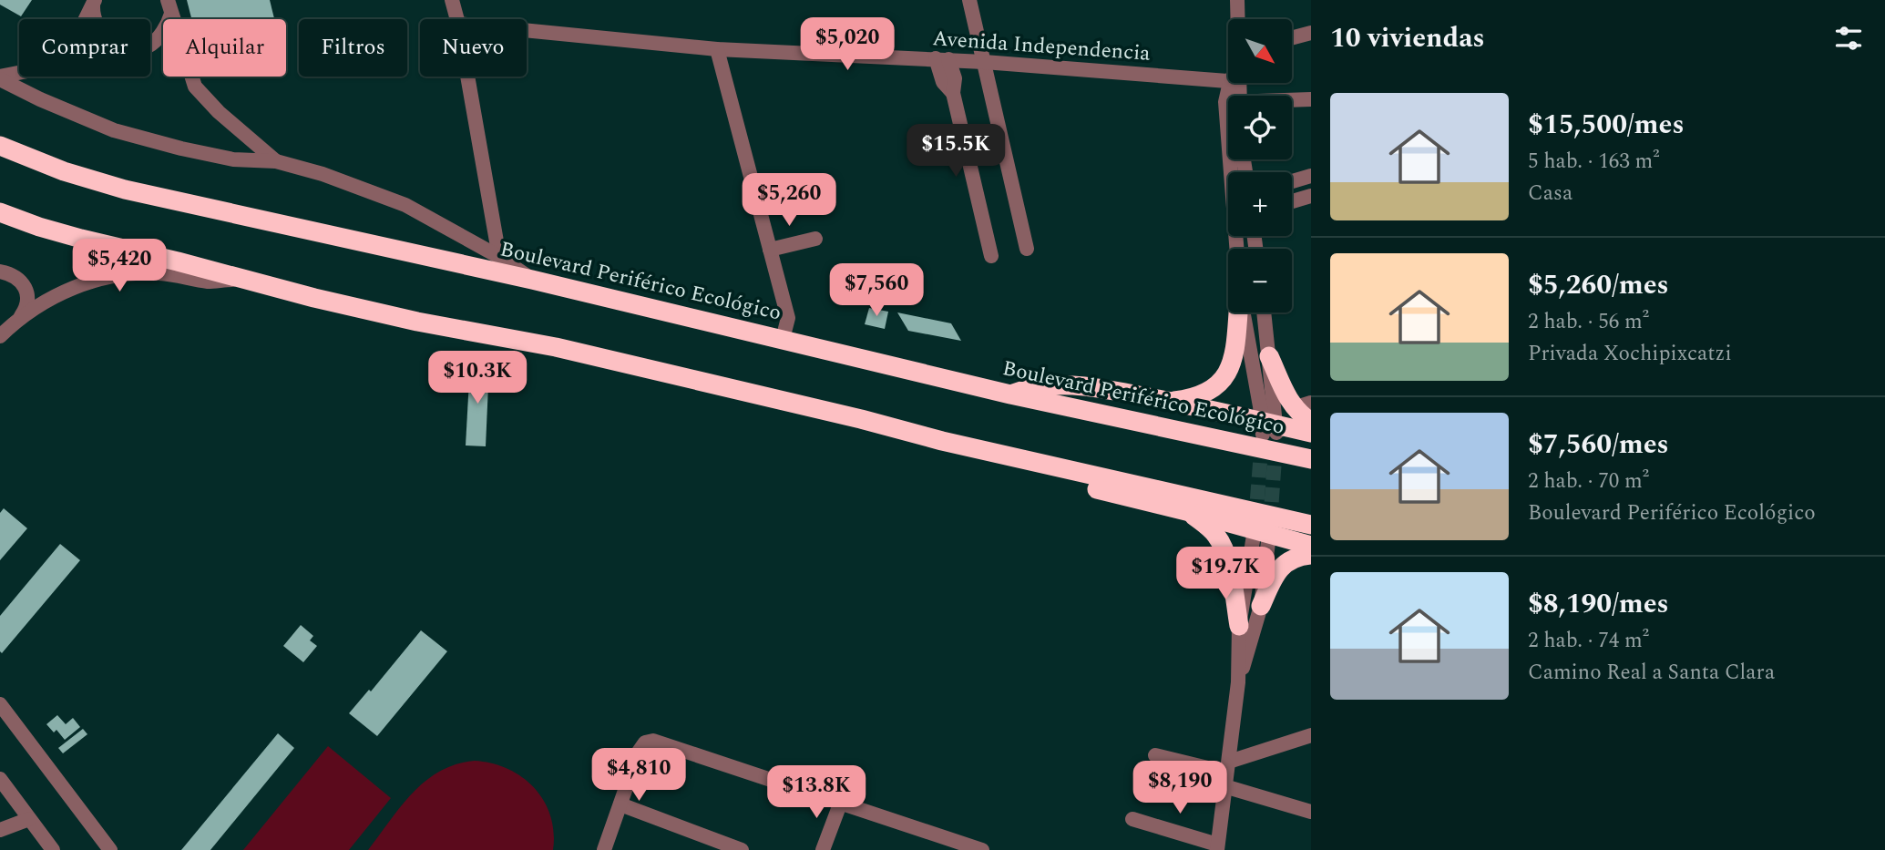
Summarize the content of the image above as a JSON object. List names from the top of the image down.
{
  "streets": {
    "highway": ["Boulevard Periférico Ecológico"],
    "street": ["Avenida Independencia"]
  },
  "north": "bottom right",
  "page": {
    "heading": "10 viviendas",
    "price": [
      "$5,020",
      "$15.5K",
      "$5,260",
      "$5,420",
      "$7,560",
      "$10.3K",
      "$19.7K",
      "$4,810",
      "$8,190",
      "$13.8K"
    ],
    "map_buttons": ["+", "−"],
    "chip": [
      "Comprar",
      "Alquilar",
      "Filtros",
      "Nuevo"
    ],
    "list": [
      {
        "name": "$15,500/mes",
        "note": "5 hab. · 163 m² · Casa"
      },
      {
        "name": "$5,260/mes",
        "note": "2 hab. · 56 m² · Privada Xochipixcatzi"
      },
      {
        "name": "$7,560/mes",
        "note": "2 hab. · 70 m² · Boulevard Periférico Ecológico"
      },
      {
        "name": "$8,190/mes",
        "note": "2 hab. · 74 m² · Camino Real a Santa Clara"
      }
    ]
  }
}
